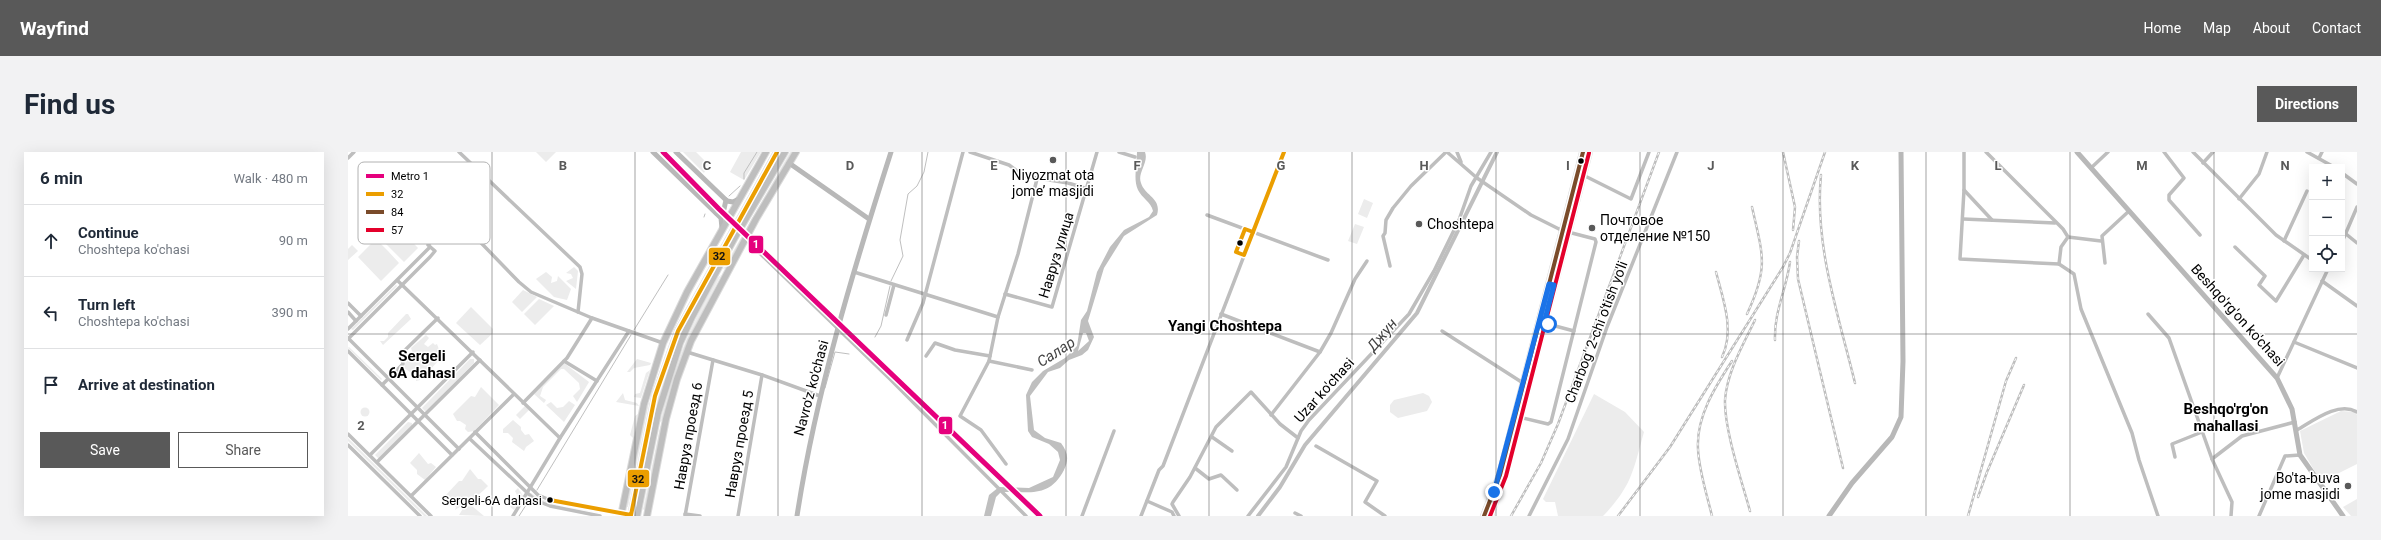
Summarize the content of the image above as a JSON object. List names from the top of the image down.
{
  "streets": {
    "street": [
      "Навруз улица",
      "Beshqo'rg'on ko'chasi",
      "Charbog' 2-chi o'tish yo'li",
      "Navro'z ko'chasi",
      "Uzar ko'chasi",
      "Навруз проезд 6",
      "Навруз проезд 5"
    ]
  },
  "districts": ["Yangi Choshtepa", "Sergeli 6A dahasi", "Beshqo'rg'on mahallasi"],
  "water": ["Джун", "Салар"],
  "places": [
    "Niyozmat ota jome’ masjidi",
    "Choshtepa",
    "Почтовое отделение №150",
    "Bo'ta-buva jome masjidi",
    "Sergeli-6А dahasi"
  ],
  "lines": [
    "metro line 1",
    "transit line 32",
    "transit line 84",
    "transit line 57"
  ],
  "legend": [
    "Metro 1",
    "32",
    "84",
    "57"
  ],
  "page": {
    "header": "Wayfind",
    "nav": [
      "Home",
      "Map",
      "About",
      "Contact"
    ],
    "buttons": [
      "Directions",
      ["Save", "Share"]
    ],
    "title": "Find us",
    "heading": ["6 min", "Walk · 480 m"],
    "map_buttons": ["+", "−"],
    "list": [
      ["Continue", "Choshtepa ko'chasi", "90 m"],
      ["Turn left", "Choshtepa ko'chasi", "390 m"],
      "Arrive at destination"
    ]
  },
  "grid": {
    "columns": [
      "B",
      "C",
      "D",
      "E",
      "F",
      "G",
      "H",
      "I",
      "J",
      "K",
      "L",
      "M",
      "N"
    ],
    "rows": ["2"]
  }
}
